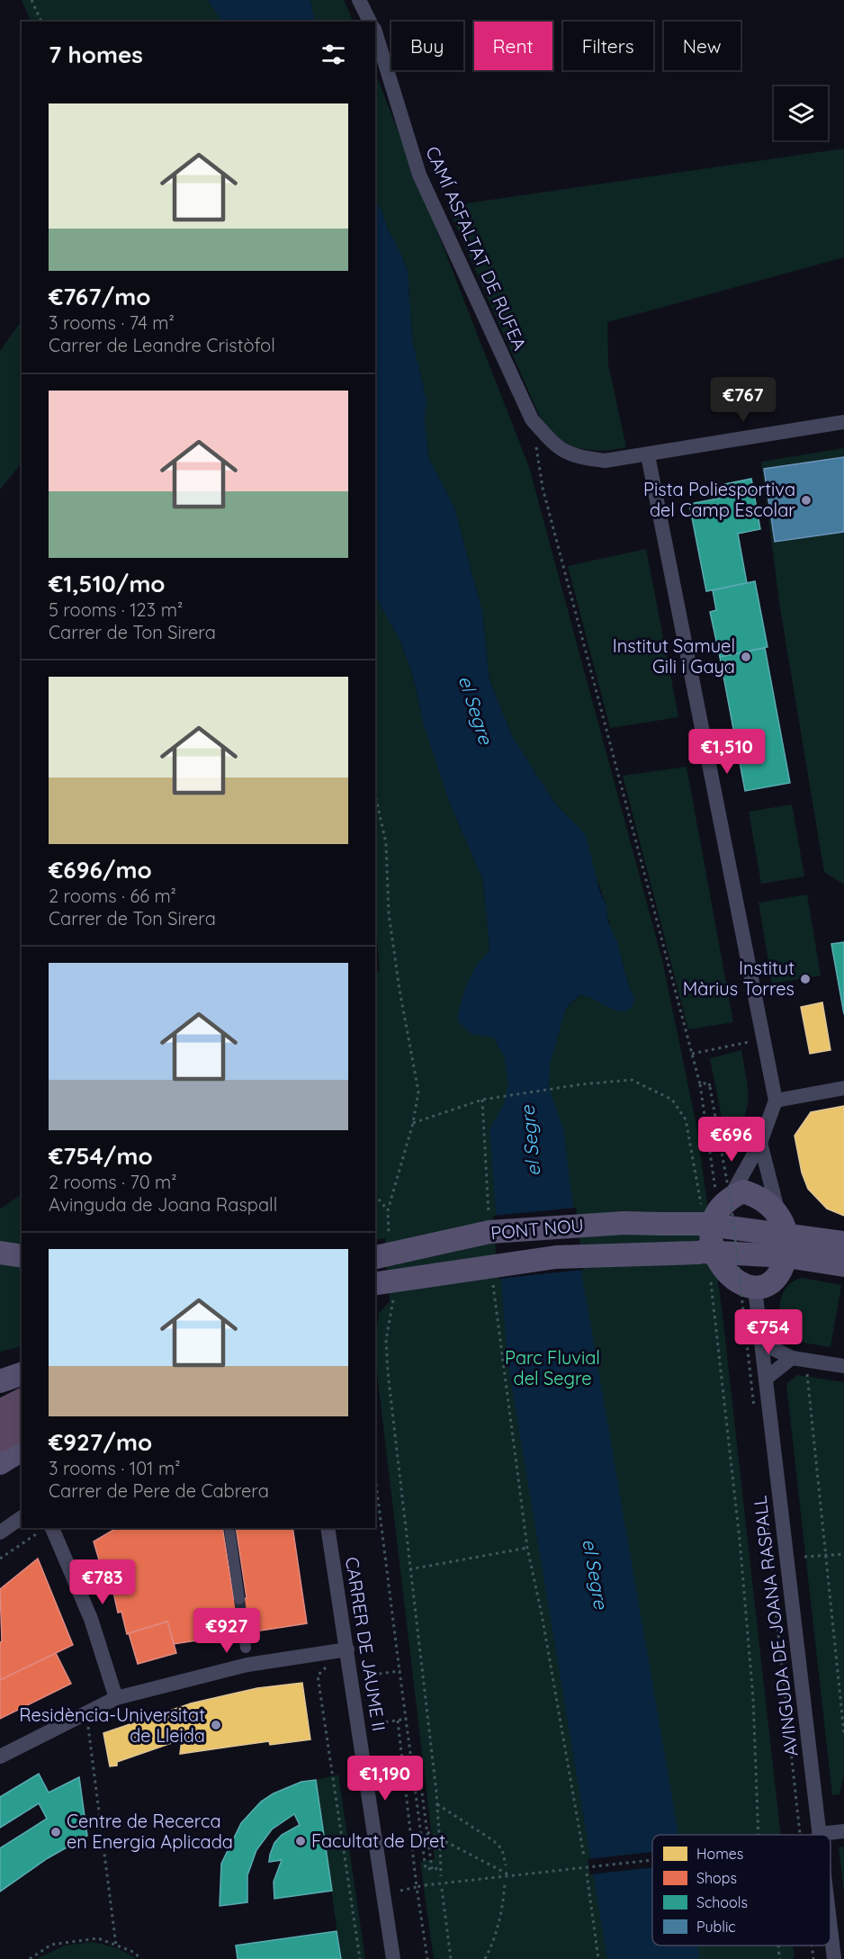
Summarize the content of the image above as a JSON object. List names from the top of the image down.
{
  "streets": {
    "main road": ["PONT NOU"],
    "street": ["CAMÍ ASFALTAT DE RUFEA", "AVINGUDA DE JOANA RASPALL", "CARRER DE JAUME II"]
  },
  "water": ["el Segre"],
  "parks": ["Parc Fluvial del Segre"],
  "places": [
    "Pista Poliesportiva del Camp Escolar",
    "Institut Samuel Gili i Gaya",
    "Institut Màrius Torres",
    "Residència-Universitat de Lleida",
    "Centre de Recerca en Energia Aplicada",
    "Facultat de Dret"
  ],
  "legend": [
    "Homes",
    "Shops",
    "Schools",
    "Public"
  ],
  "page": {
    "chip": [
      "Buy",
      "Rent",
      "Filters",
      "New"
    ],
    "heading": "7 homes",
    "list": [
      {
        "name": "€767/mo",
        "note": "3 rooms · 74 m² · Carrer de Leandre Cristòfol"
      },
      {
        "name": "€1,510/mo",
        "note": "5 rooms · 123 m² · Carrer de Ton Sirera"
      },
      {
        "name": "€696/mo",
        "note": "2 rooms · 66 m² · Carrer de Ton Sirera"
      },
      {
        "name": "€754/mo",
        "note": "2 rooms · 70 m² · Avinguda de Joana Raspall"
      },
      {
        "name": "€927/mo",
        "note": "3 rooms · 101 m² · Carrer de Pere de Cabrera"
      }
    ],
    "price": [
      "€767",
      "€1,510",
      "€696",
      "€754",
      "€783",
      "€927",
      "€1,190"
    ]
  }
}
